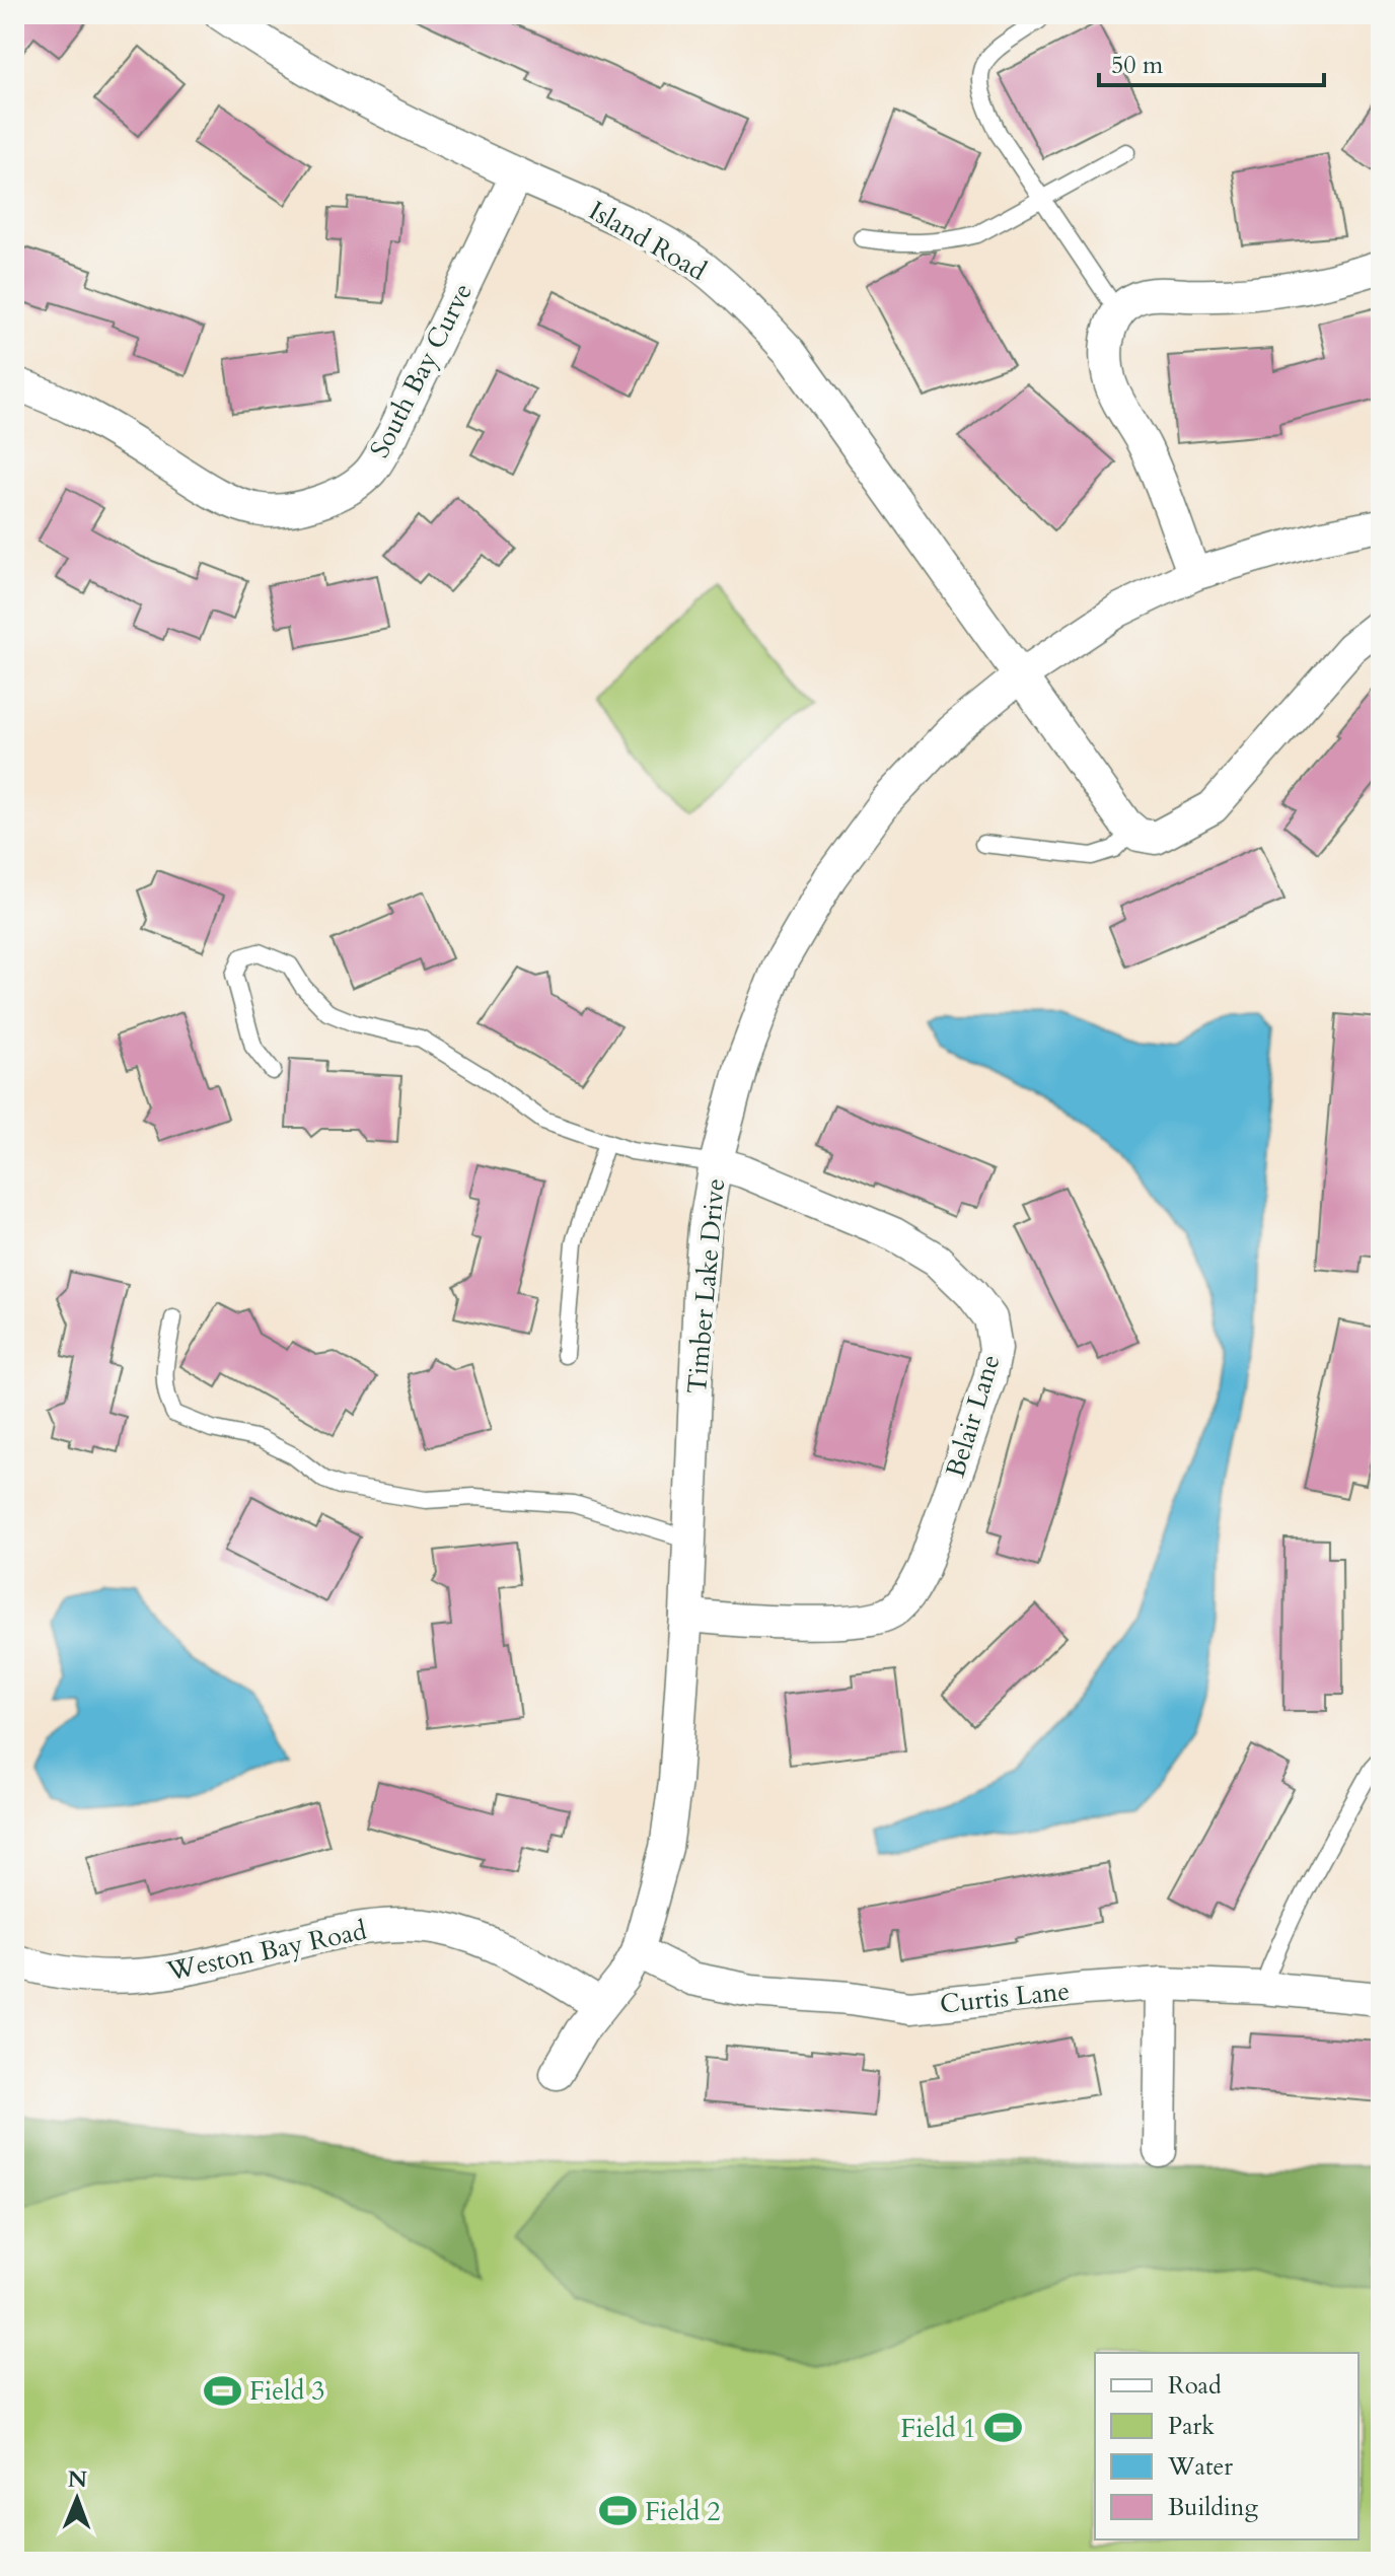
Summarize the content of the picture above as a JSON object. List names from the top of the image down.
{
  "streets": {
    "street": [
      "Island Road",
      "South Bay Curve",
      "Timber Lake Drive",
      "Belair Lane",
      "Weston Bay Road",
      "Curtis Lane"
    ]
  },
  "crossings": [
    ["Island Road", "South Bay Curve"],
    ["Island Road", "Timber Lake Drive"],
    ["Timber Lake Drive", "Belair Lane"],
    ["Timber Lake Drive", "Weston Bay Road"],
    ["Timber Lake Drive", "Curtis Lane"]
  ],
  "places": {
    "sports": ["Field 3", "Field 1", "Field 2"]
  },
  "legend": [
    "Road",
    "Park",
    "Water",
    "Building"
  ],
  "scale_bar": "50 m",
  "north": "top"
}
